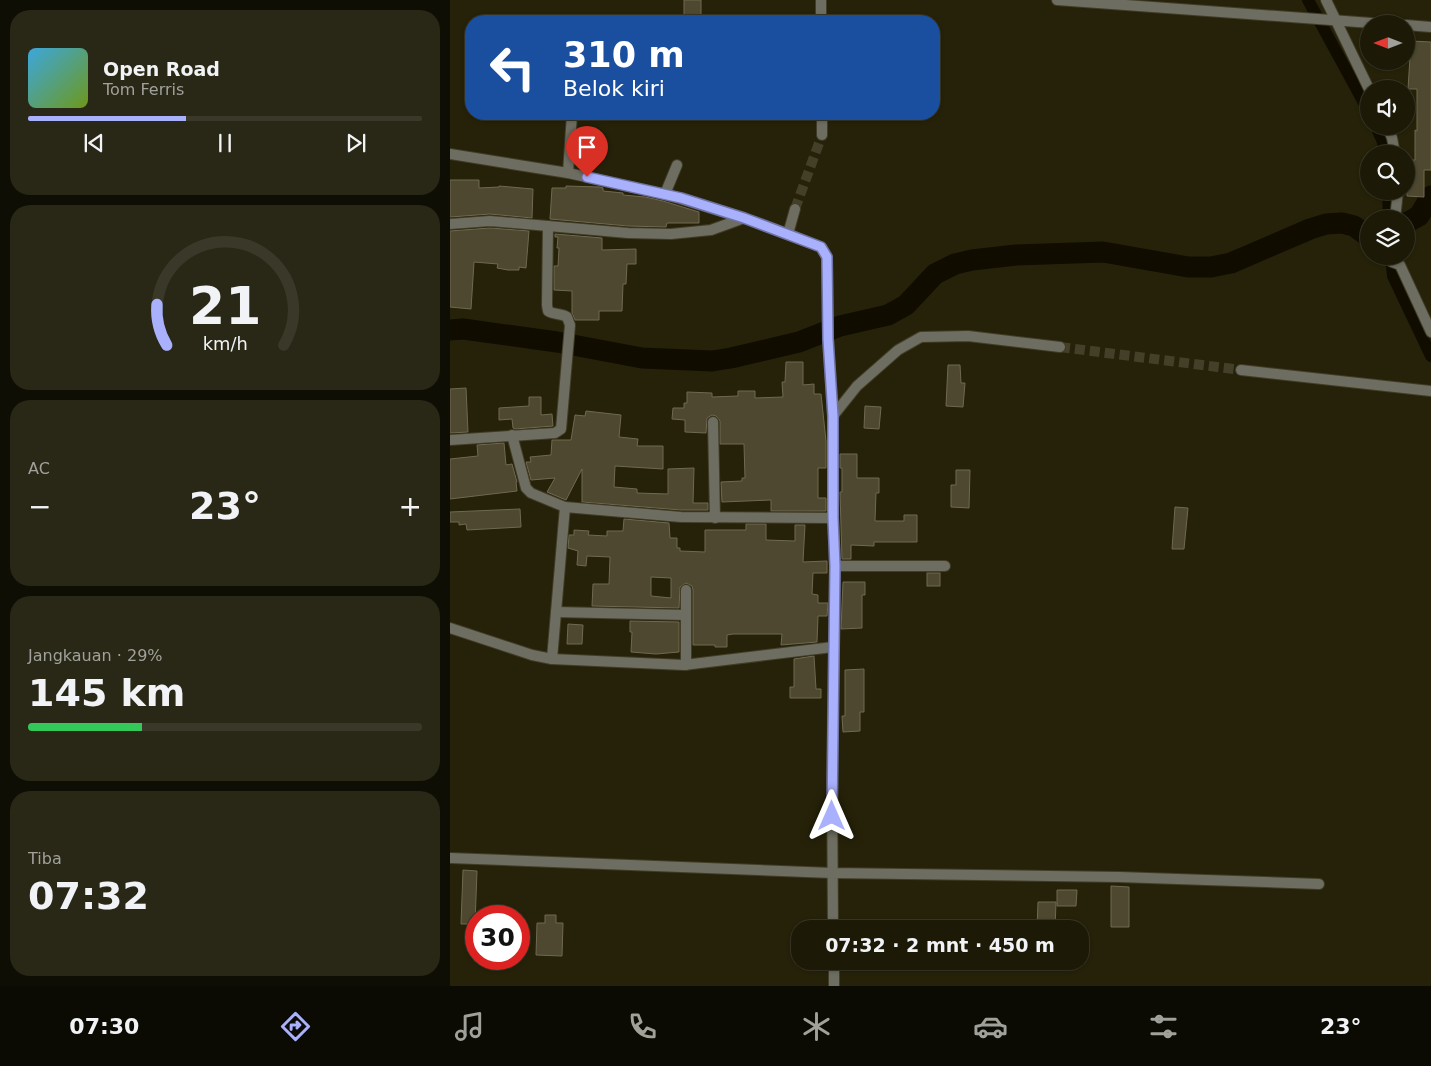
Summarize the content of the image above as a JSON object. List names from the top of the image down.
{
  "north": "left",
  "page": {
    "turn": ["310 m", "Belok kiri"],
    "song": ["Open Road", "Tom Ferris"],
    "tile": [
      "AC",
      ["Jangkauan · 29%", "145 km"],
      ["Tiba", "07:32"]
    ],
    "heat": ["−", "23°", "+"],
    "limit": "30",
    "trip": "07:32 · 2 mnt · 450 m",
    "tabs": ["07:30", "23°"],
    "gauge": ["21", "km/h"]
  }
}
